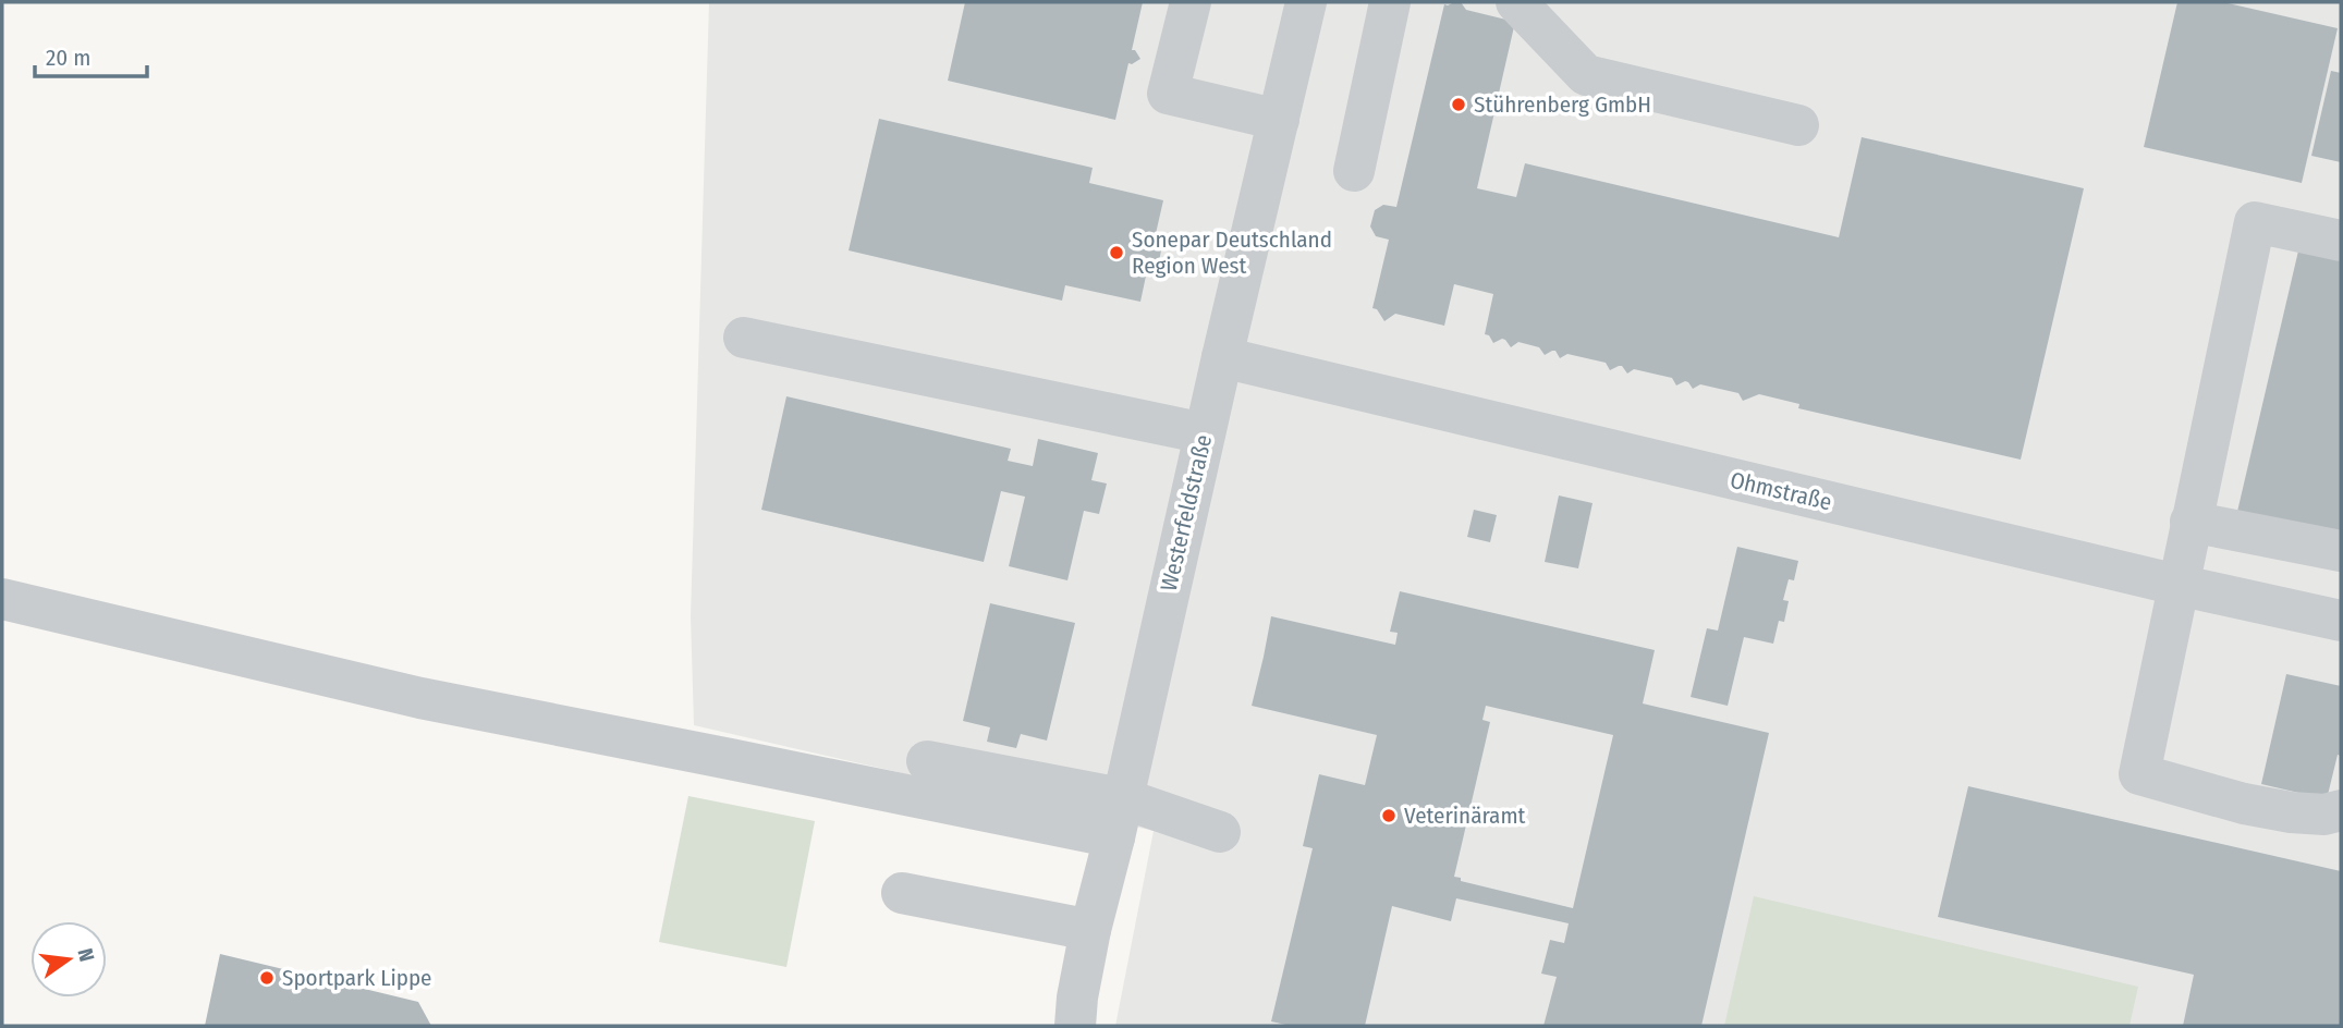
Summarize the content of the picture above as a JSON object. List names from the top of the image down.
{
  "streets": {
    "street": ["Ohmstraße", "Westerfeldstraße"]
  },
  "crossings": [
    ["Ohmstraße", "Westerfeldstraße"]
  ],
  "places": [
    "Stührenberg GmbH",
    "Sonepar Deutschland Region West",
    "Veterinäramt",
    "Sportpark Lippe"
  ],
  "scale_bar": "20 m",
  "north": "right"
}
